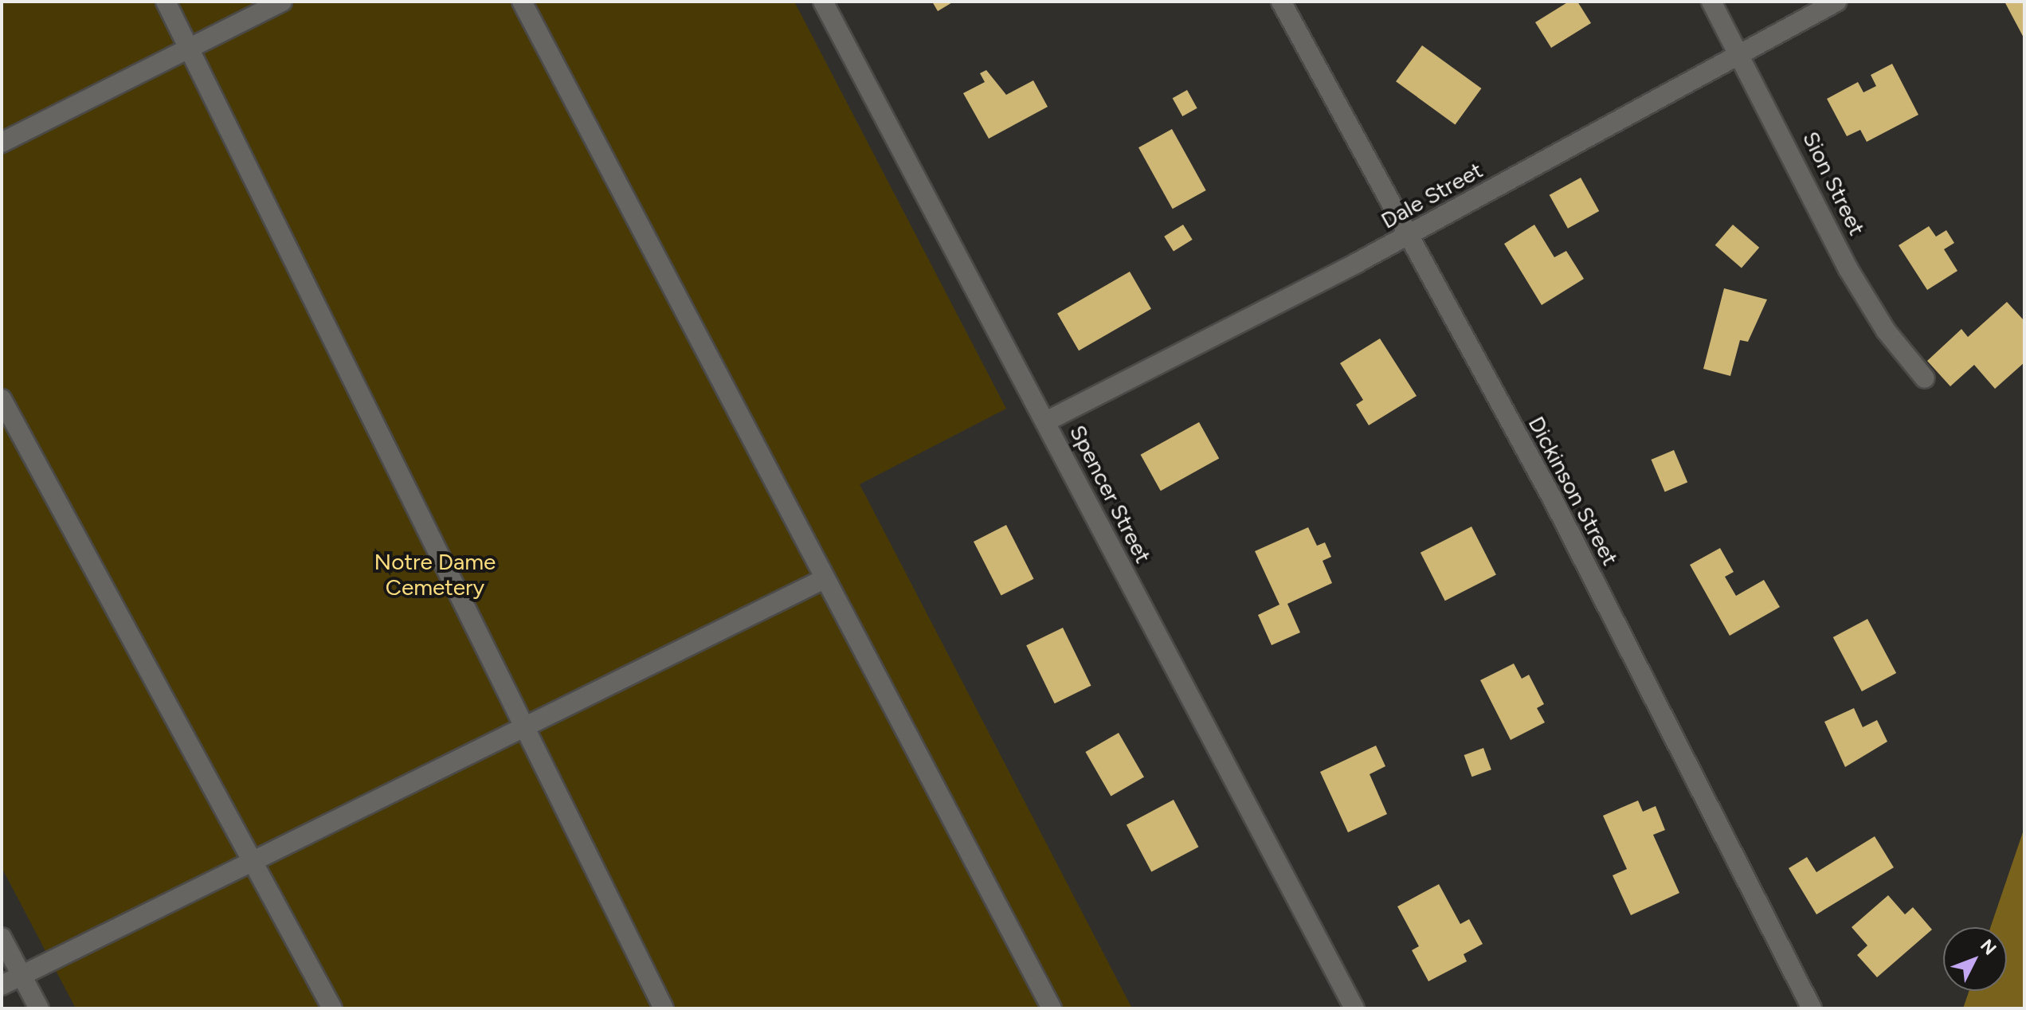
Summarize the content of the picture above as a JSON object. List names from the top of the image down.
{
  "streets": {
    "street": [
      "Sion Street",
      "Dale Street",
      "Dickinson Street",
      "Spencer Street"
    ]
  },
  "crossings": [
    ["Sion Street", "Dale Street"],
    ["Dale Street", "Dickinson Street"],
    ["Dale Street", "Spencer Street"]
  ],
  "parks": ["Notre Dame Cemetery"],
  "north": "top right"
}
